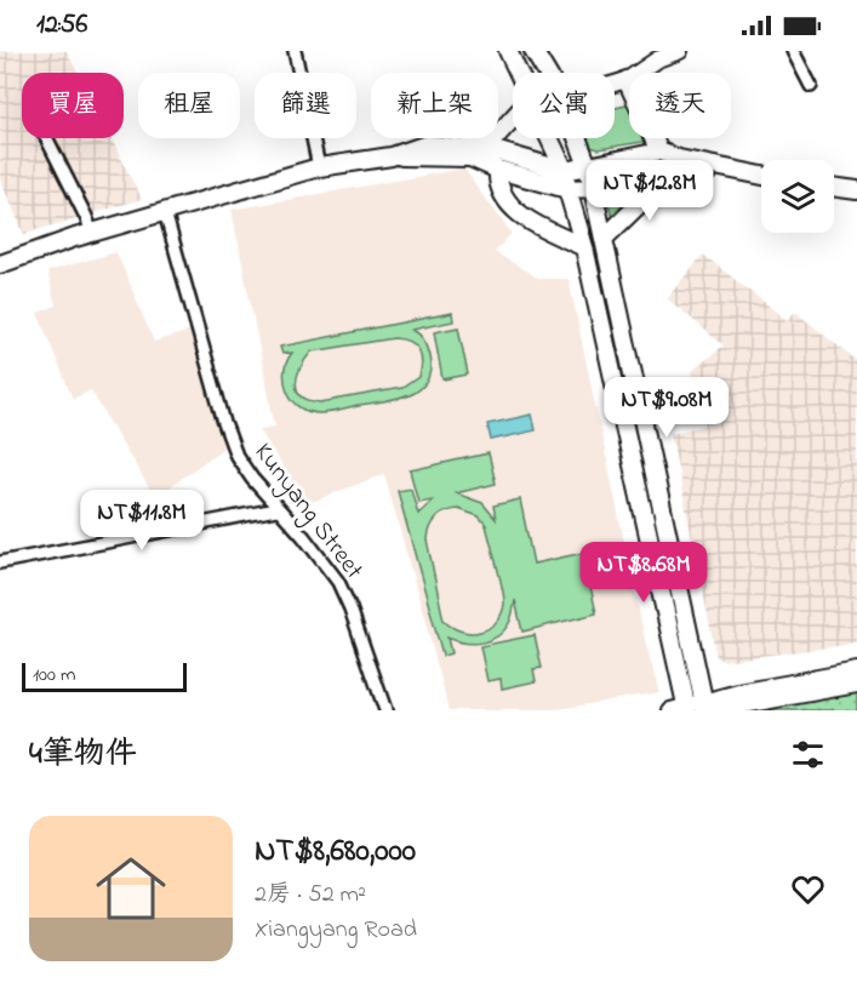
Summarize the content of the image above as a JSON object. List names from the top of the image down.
{
  "streets": {
    "street": ["Kunyang Street"]
  },
  "scale_bar": "100 m",
  "page": {
    "status": "12:56",
    "chip": [
      "買屋",
      "租屋",
      "篩選",
      "新上架",
      "公寓",
      "透天"
    ],
    "price": [
      "NT$12.8M",
      "NT$9.08M",
      "NT$11.8M",
      "NT$8.68M"
    ],
    "scale": "100 m",
    "heading": "4筆物件",
    "list": [
      {
        "name": "NT$8,680,000",
        "note": "2房 · 52 m² · Xiangyang Road"
      }
    ]
  }
}
